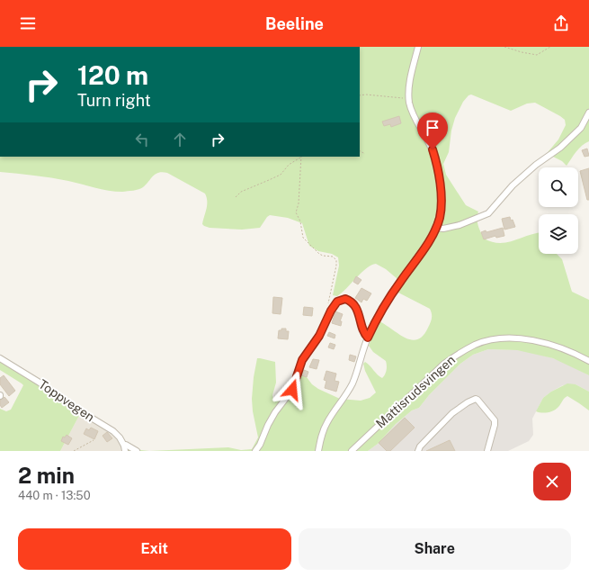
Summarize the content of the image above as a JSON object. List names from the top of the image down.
{
  "streets": {
    "street": ["Mattisrudsvingen", "Toppvegen"]
  },
  "page": {
    "header": "Beeline",
    "turn": ["120 m", "Turn right"],
    "heading": ["2 min", "440 m · 13:50"],
    "buttons": ["Exit", "Share"]
  }
}
